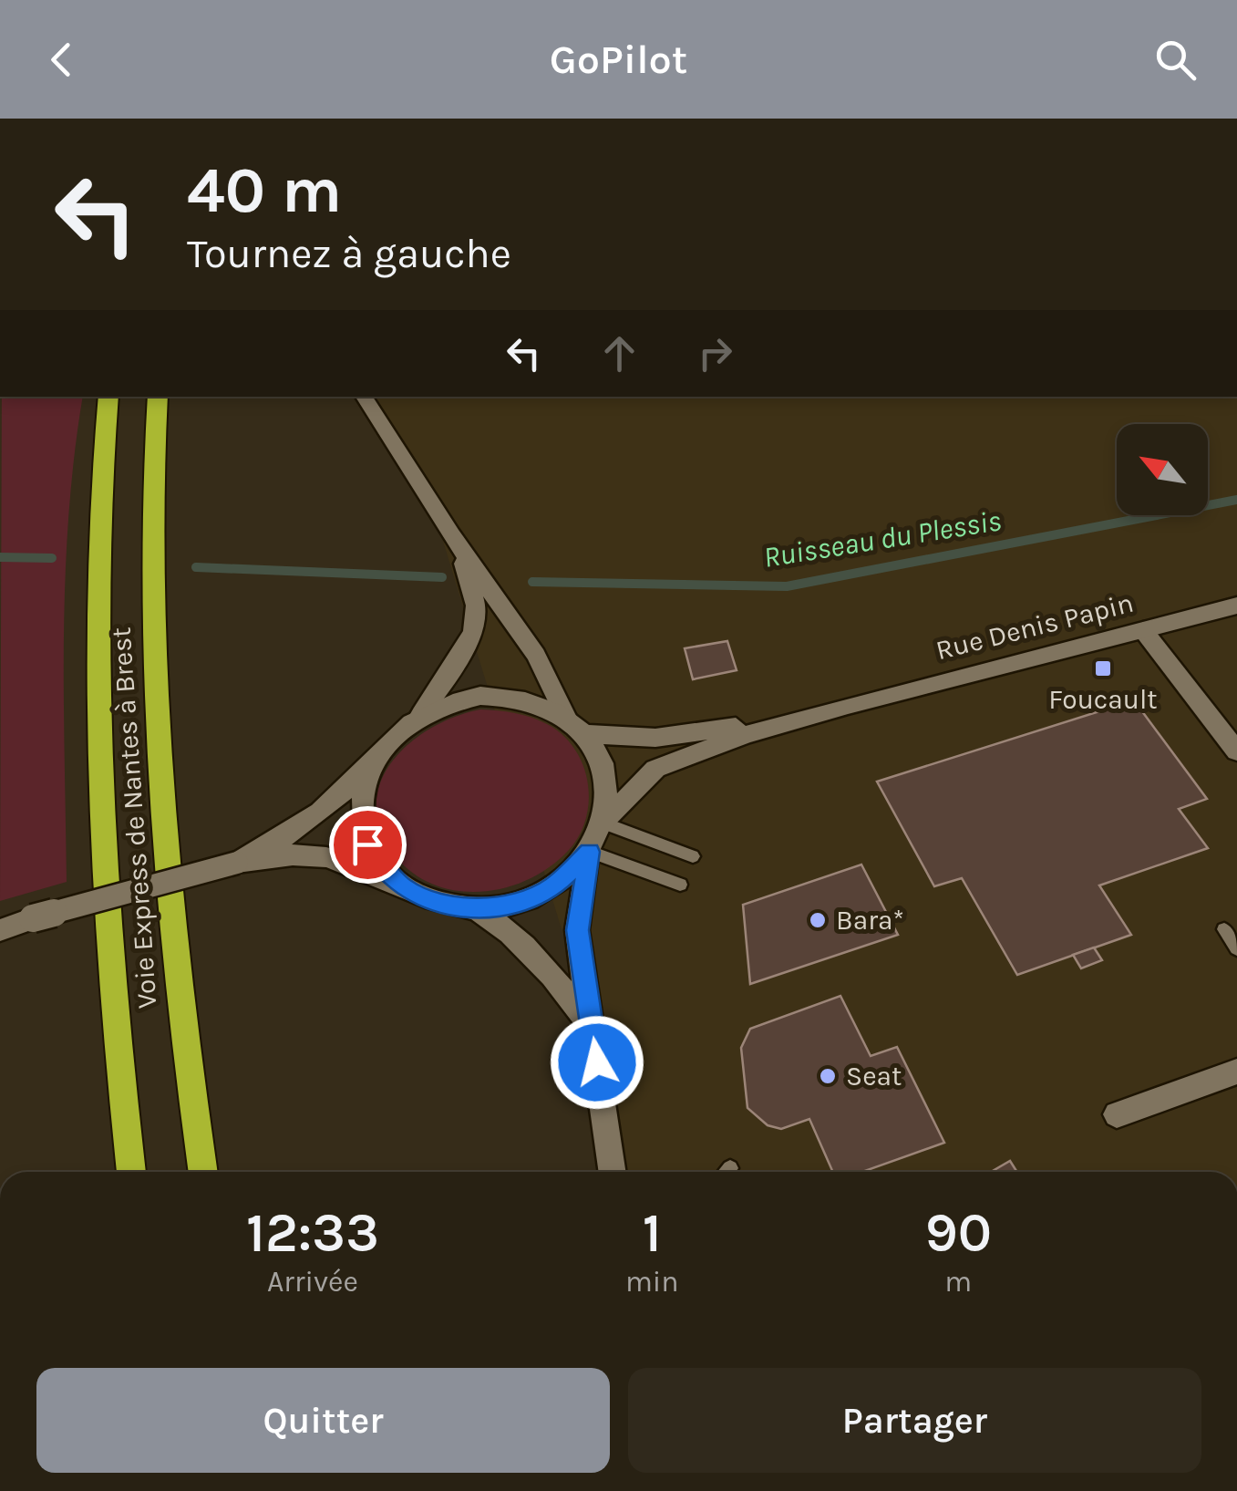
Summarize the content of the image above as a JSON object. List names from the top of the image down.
{
  "streets": {
    "highway": ["Voie Express de Nantes à Brest"],
    "main road": ["Rue Denis Papin"]
  },
  "water": ["Ruisseau du Plessis"],
  "places": {
    "transit": ["Foucault"],
    "other": ["Bara*", "Seat"]
  },
  "north": "top left",
  "page": {
    "header": "GoPilot",
    "turn": ["40 m", "Tournez à gauche"],
    "eta": [
      "12:33",
      "Arrivée",
      "1",
      "min",
      "90",
      "m"
    ],
    "buttons": ["Quitter", "Partager"]
  }
}
